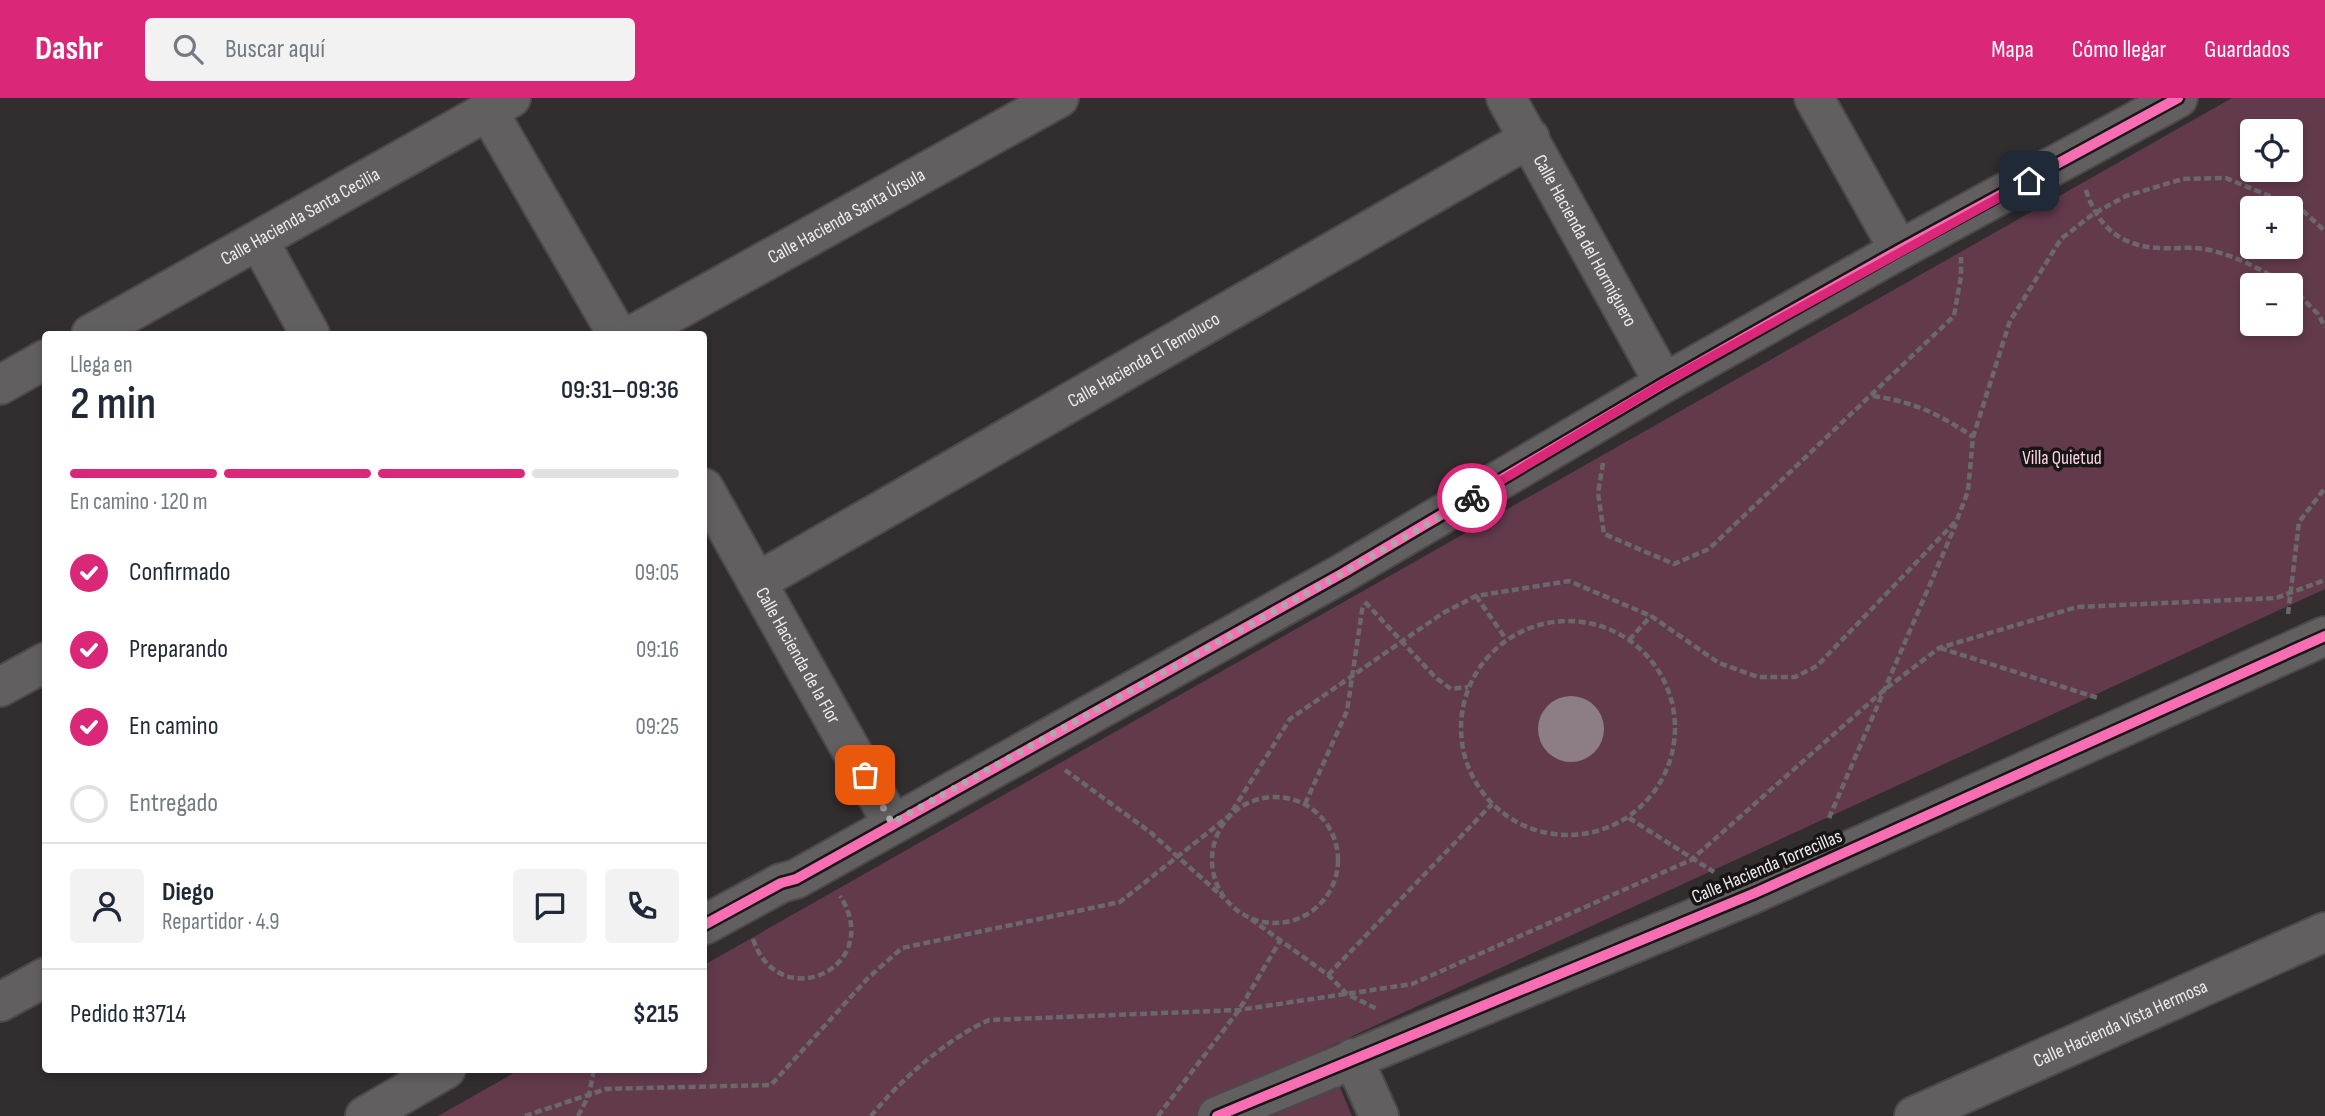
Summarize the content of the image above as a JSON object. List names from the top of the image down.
{
  "streets": {
    "street": [
      "Calle Hacienda Santa Úrsula",
      "Calle Hacienda Santa Cecilia",
      "Calle Hacienda del Hormiguero",
      "Calle Hacienda El Temoluco",
      "Calle Hacienda de la Flor",
      "Calle Hacienda Torrecillas",
      "Calle Hacienda Vista Hermosa"
    ]
  },
  "crossings": [
    ["Calle Hacienda del Hormiguero", "Calle Hacienda El Temoluco"],
    ["Calle Hacienda El Temoluco", "Calle Hacienda de la Flor"]
  ],
  "parks": ["Villa Quietud"],
  "page": {
    "header": "Dashr",
    "search": "Buscar aquí",
    "nav": ["Mapa", "Cómo llegar", "Guardados"],
    "map_buttons": ["+", "−"],
    "heading": ["2 min", "Llega en", "09:31–09:36"],
    "panel": [
      "Diego",
      "Repartidor · 4.9",
      "Pedido #3714",
      "$215"
    ],
    "bar": "En camino · 120 m",
    "list": [
      ["Confirmado", "09:05"],
      ["Preparando", "09:16"],
      ["En camino", "09:25"],
      "Entregado"
    ]
  }
}
